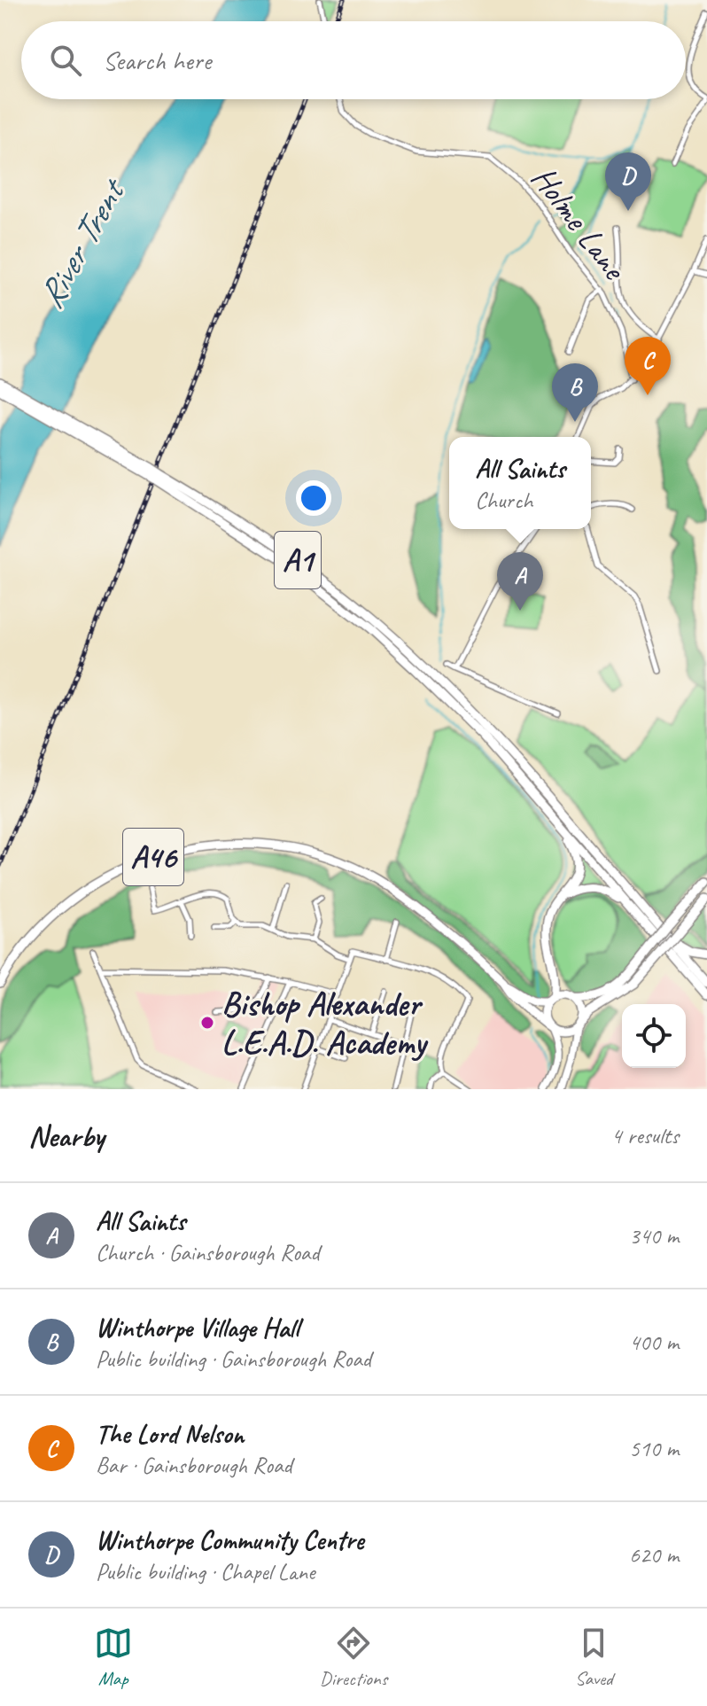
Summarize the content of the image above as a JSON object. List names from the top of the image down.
{
  "streets": {
    "highway": ["A1", "A46"],
    "street": ["Holme Lane"]
  },
  "water": ["River Trent"],
  "places": ["Bishop Alexander L.E.A.D. Academy"],
  "page": {
    "search": "Search here",
    "pins": [
      "D",
      "C",
      "B",
      "A"
    ],
    "popup": ["All Saints", "Church"],
    "heading": ["Nearby", "4 results"],
    "list": [
      {
        "mark": "A",
        "name": "All Saints",
        "note": "Church · Gainsborough Road",
        "value": "340 m"
      },
      {
        "mark": "B",
        "name": "Winthorpe Village Hall",
        "note": "Public building · Gainsborough Road",
        "value": "400 m"
      },
      {
        "mark": "C",
        "name": "The Lord Nelson",
        "note": "Bar · Gainsborough Road",
        "value": "510 m"
      },
      {
        "mark": "D",
        "name": "Winthorpe Community Centre",
        "note": "Public building · Chapel Lane",
        "value": "620 m"
      }
    ],
    "nav": ["Map", "Directions", "Saved"]
  }
}
